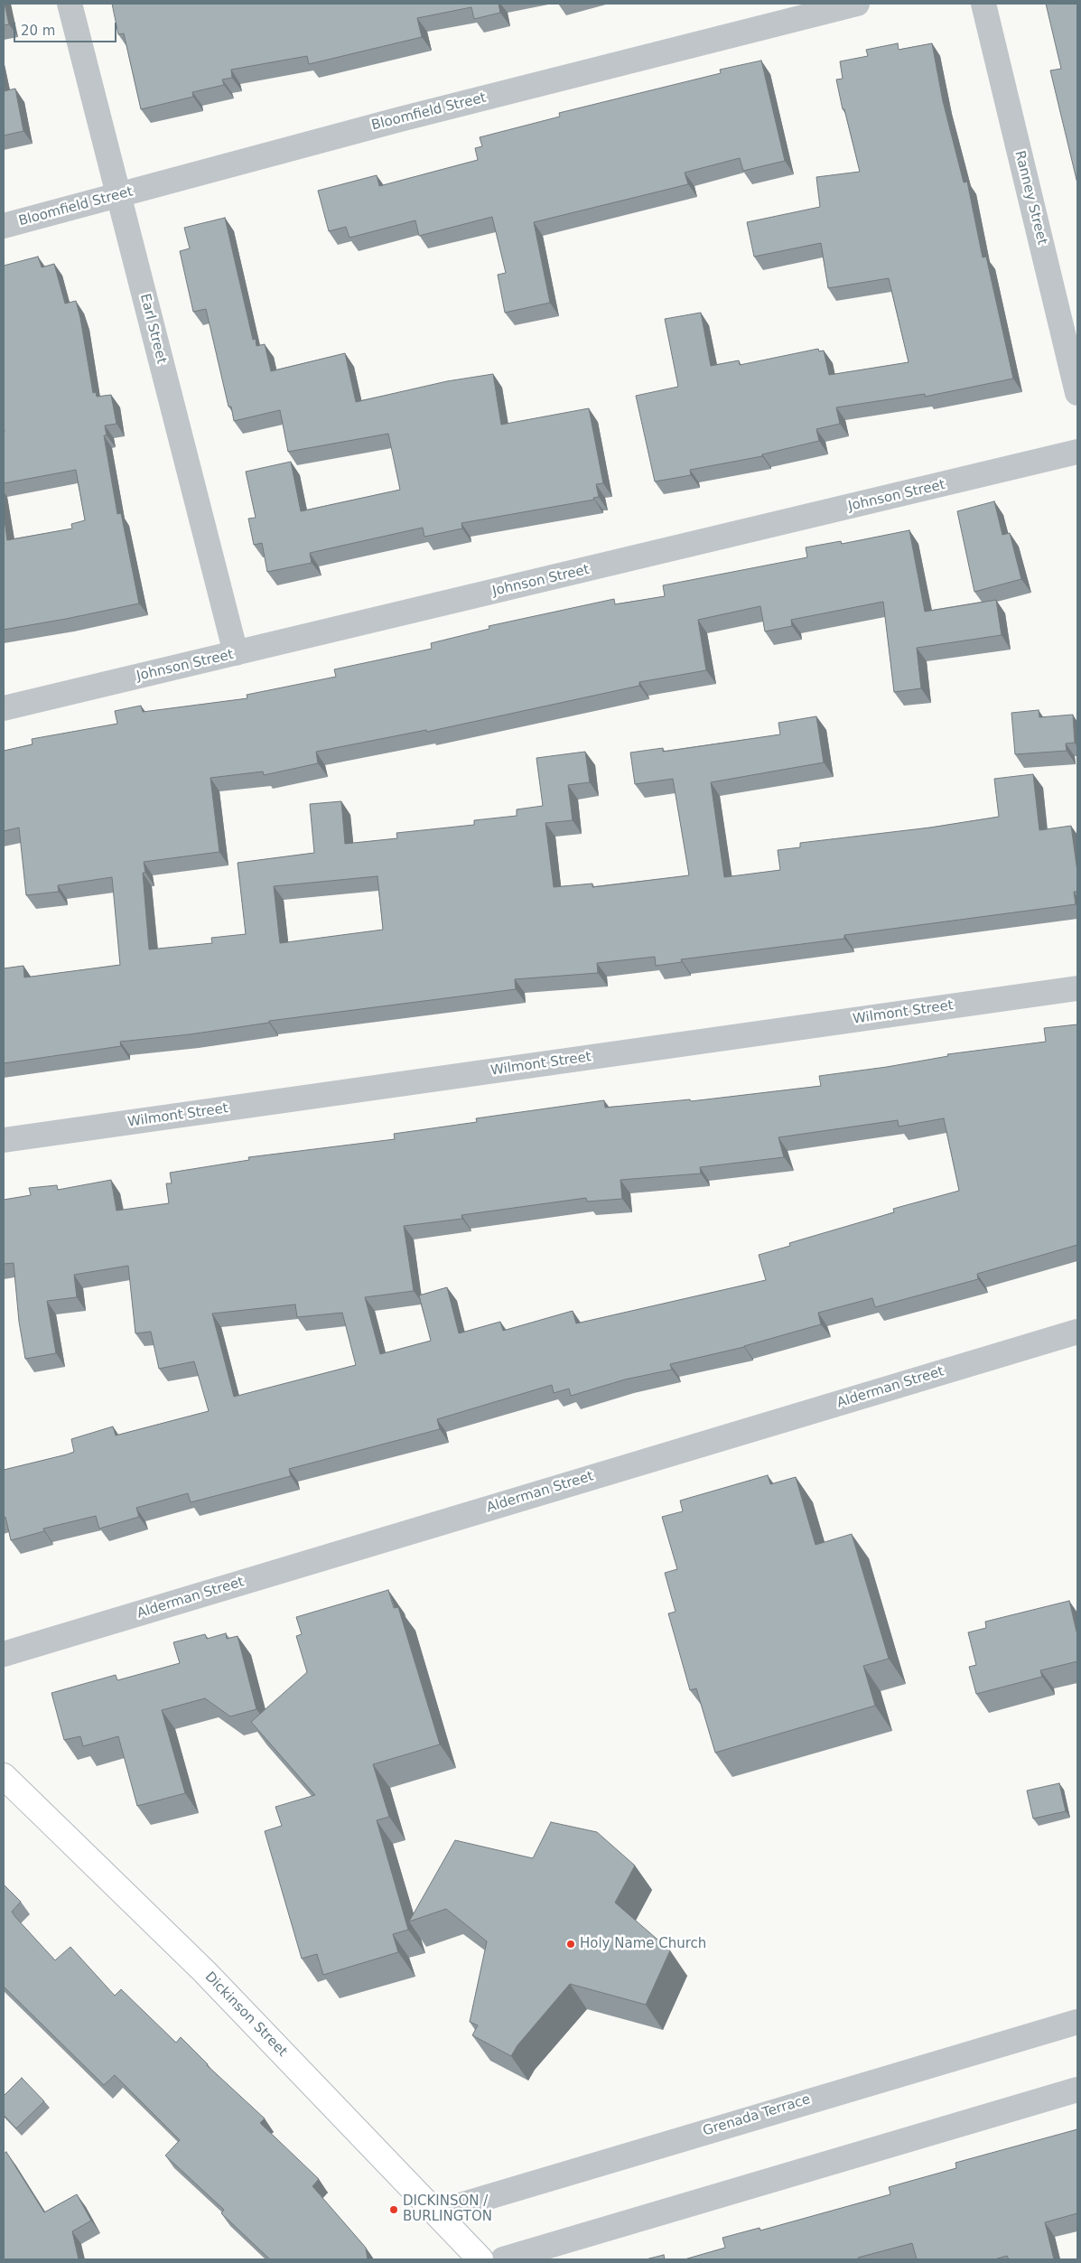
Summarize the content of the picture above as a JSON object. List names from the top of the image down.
{
  "streets": {
    "main road": ["Dickinson Street"],
    "street": [
      "Bloomfield Street",
      "Ranney Street",
      "Earl Street",
      "Johnson Street",
      "Wilmont Street",
      "Alderman Street",
      "Grenada Terrace"
    ]
  },
  "crossings": [
    ["Bloomfield Street", "Earl Street"],
    ["Earl Street", "Johnson Street"],
    ["Dickinson Street", "Grenada Terrace"]
  ],
  "places": ["Holy Name Church", "DICKINSON / BURLINGTON"],
  "scale_bar": "20 m"
}
